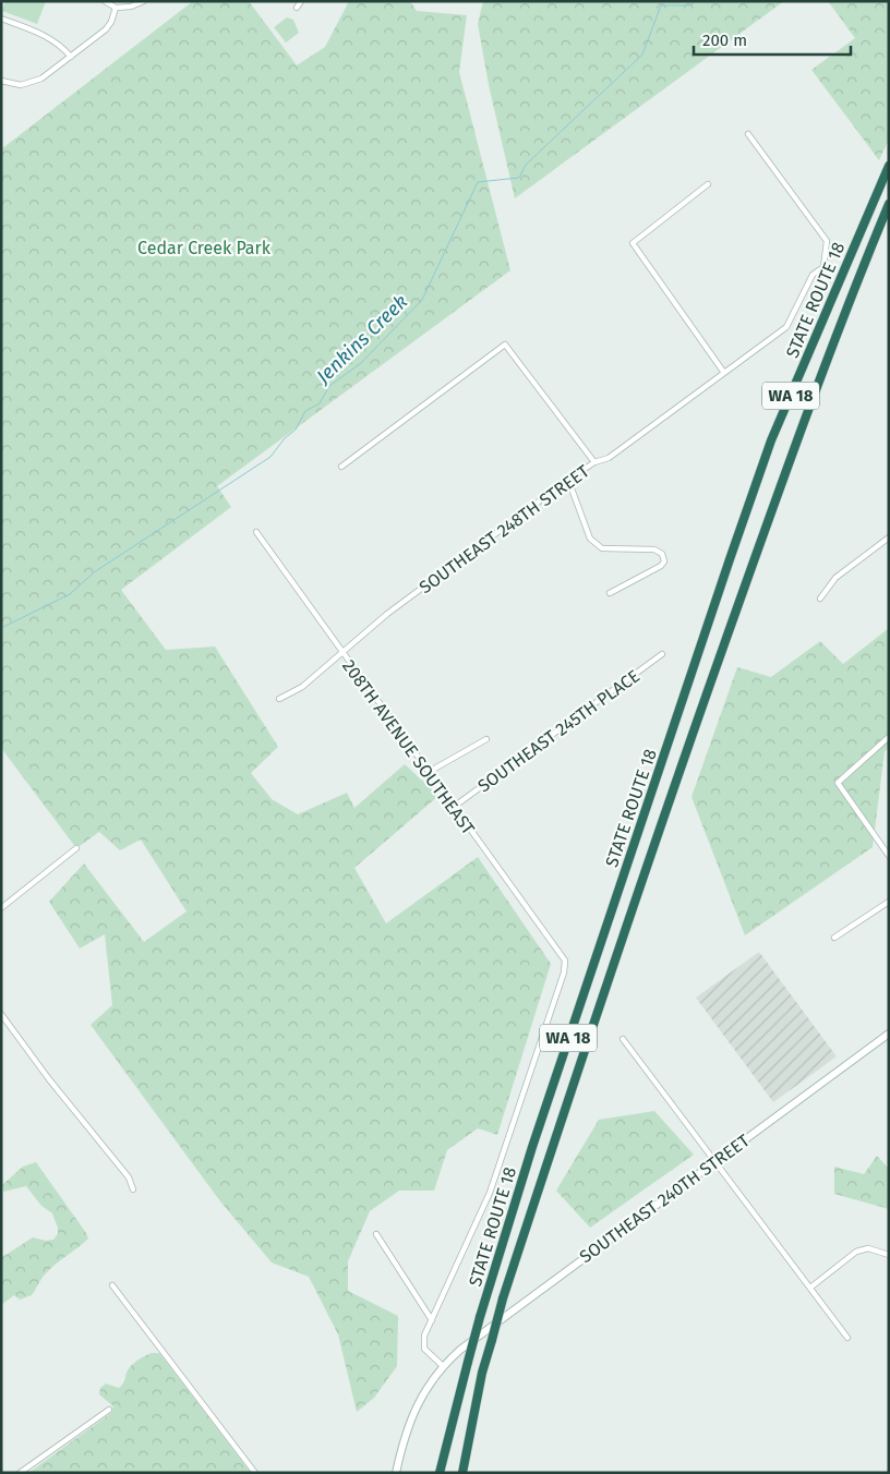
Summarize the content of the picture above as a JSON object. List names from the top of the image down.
{
  "streets": {
    "highway": ["STATE ROUTE 18", "WA 18"],
    "main road": ["SOUTHEAST 240TH STREET"],
    "street": ["SOUTHEAST 248TH STREET", "SOUTHEAST 245TH PLACE", "208TH AVENUE SOUTHEAST"]
  },
  "crossings": [
    ["SOUTHEAST 248TH STREET", "208TH AVENUE SOUTHEAST"],
    ["SOUTHEAST 245TH PLACE", "208TH AVENUE SOUTHEAST"]
  ],
  "water": ["Jenkins Creek"],
  "parks": ["Cedar Creek Park"],
  "scale_bar": "200 m"
}
